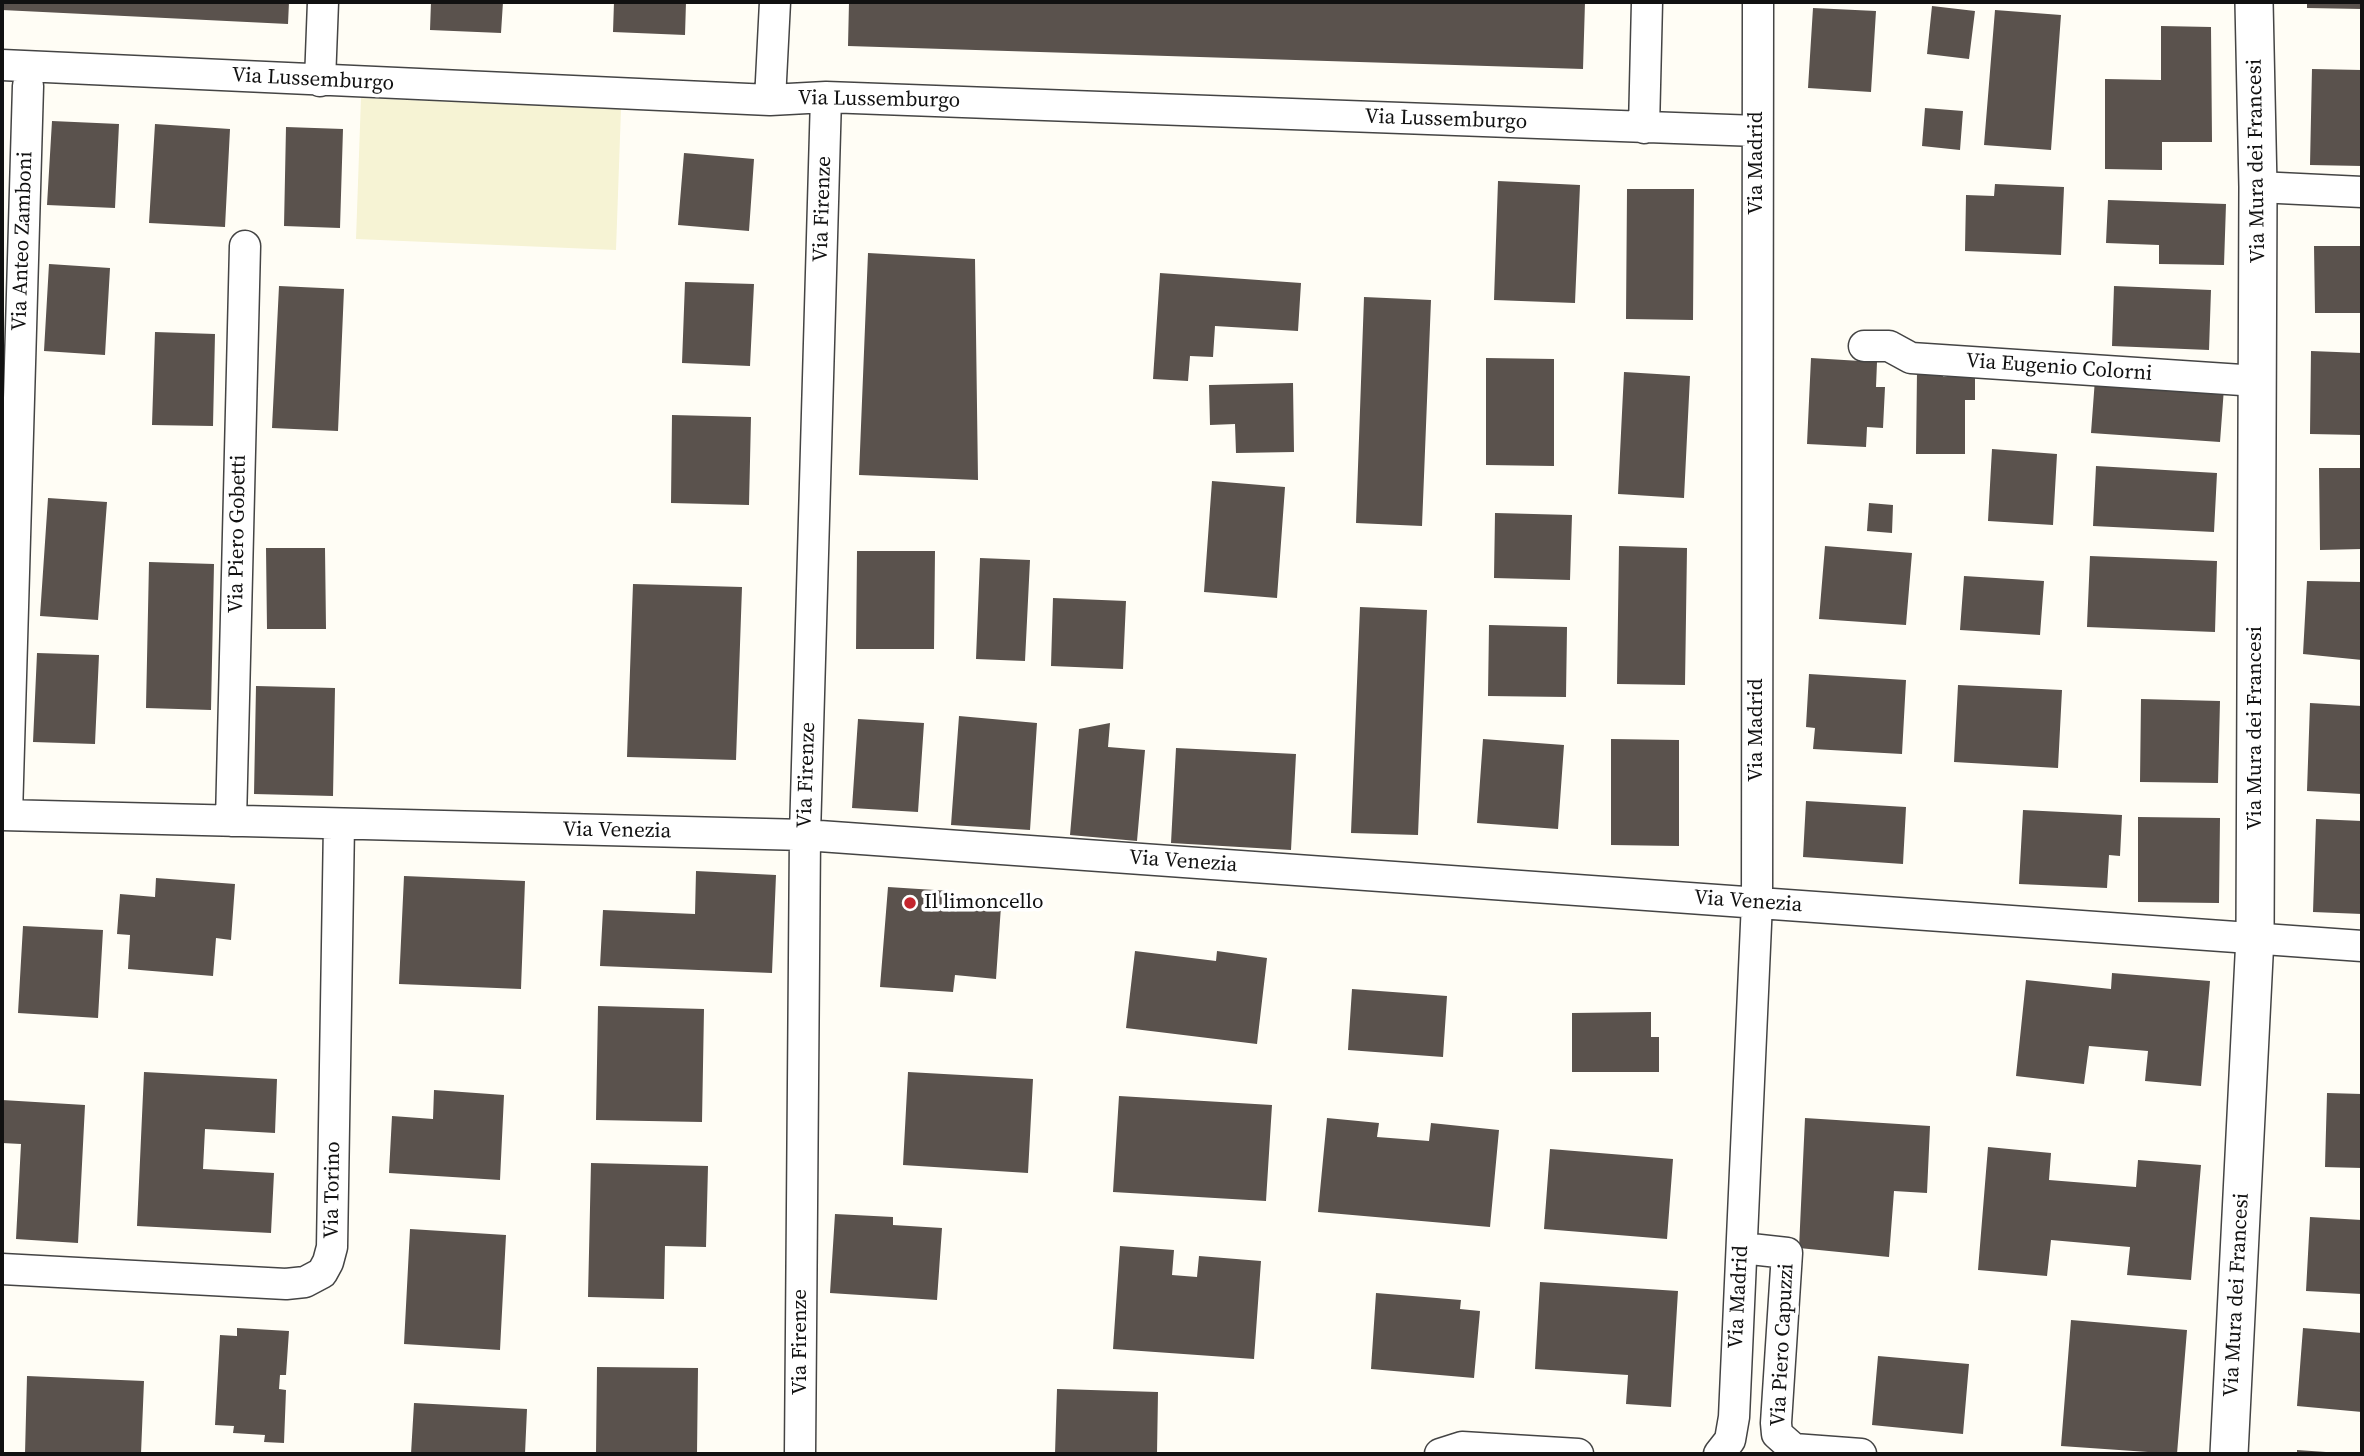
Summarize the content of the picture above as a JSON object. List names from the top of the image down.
{
  "streets": {
    "street": [
      "Via Lussemburgo",
      "Via Mura dei Francesi",
      "Via Madrid",
      "Via Firenze",
      "Via Anteo Zamboni",
      "Via Eugenio Colorni",
      "Via Piero Gobetti",
      "Via Venezia",
      "Via Torino",
      "Via Piero Capuzzi"
    ]
  },
  "crossings": [
    ["Via Lussemburgo", "Via Madrid"],
    ["Via Lussemburgo", "Via Firenze"],
    ["Via Mura dei Francesi", "Via Eugenio Colorni"],
    ["Via Mura dei Francesi", "Via Venezia"],
    ["Via Madrid", "Via Venezia"],
    ["Via Madrid", "Via Piero Capuzzi"],
    ["Via Firenze", "Via Venezia"],
    ["Via Anteo Zamboni", "Via Venezia"],
    ["Via Piero Gobetti", "Via Venezia"],
    ["Via Venezia", "Via Torino"]
  ],
  "places": ["Il limoncello"]
}
